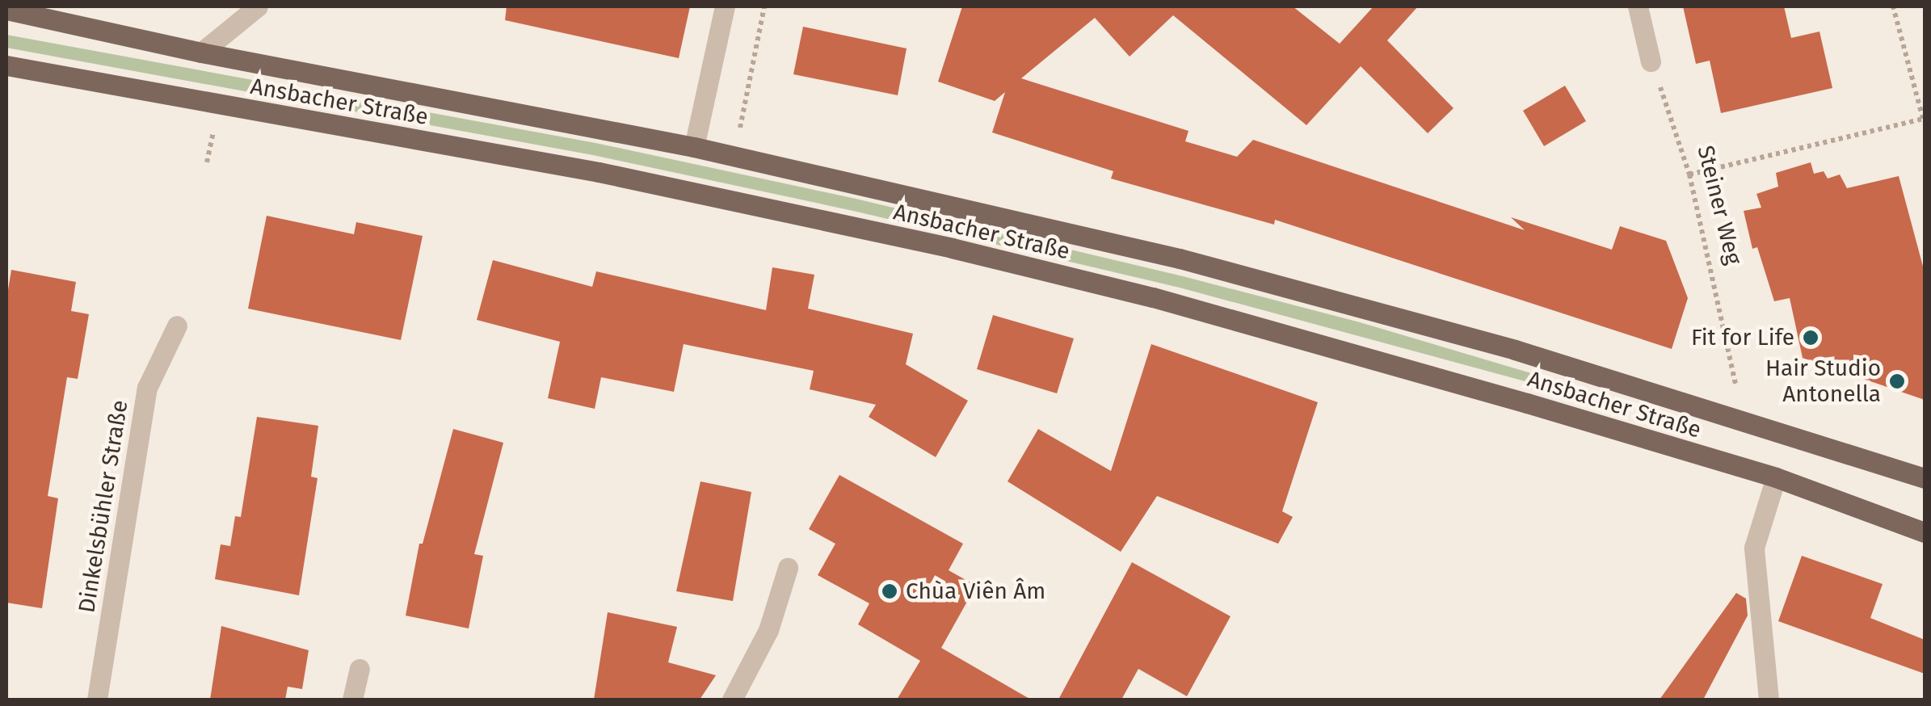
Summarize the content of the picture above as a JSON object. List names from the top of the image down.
{
  "streets": {
    "main road": ["Ansbacher Straße"],
    "street": ["Dinkelsbühler Straße"],
    "path": ["Steiner Weg"]
  },
  "crossings": [
    ["Ansbacher Straße", "Steiner Weg"]
  ],
  "places": ["Fit for Life", "Hair Studio Antonella", "Chùa Viên Âm"]
}
